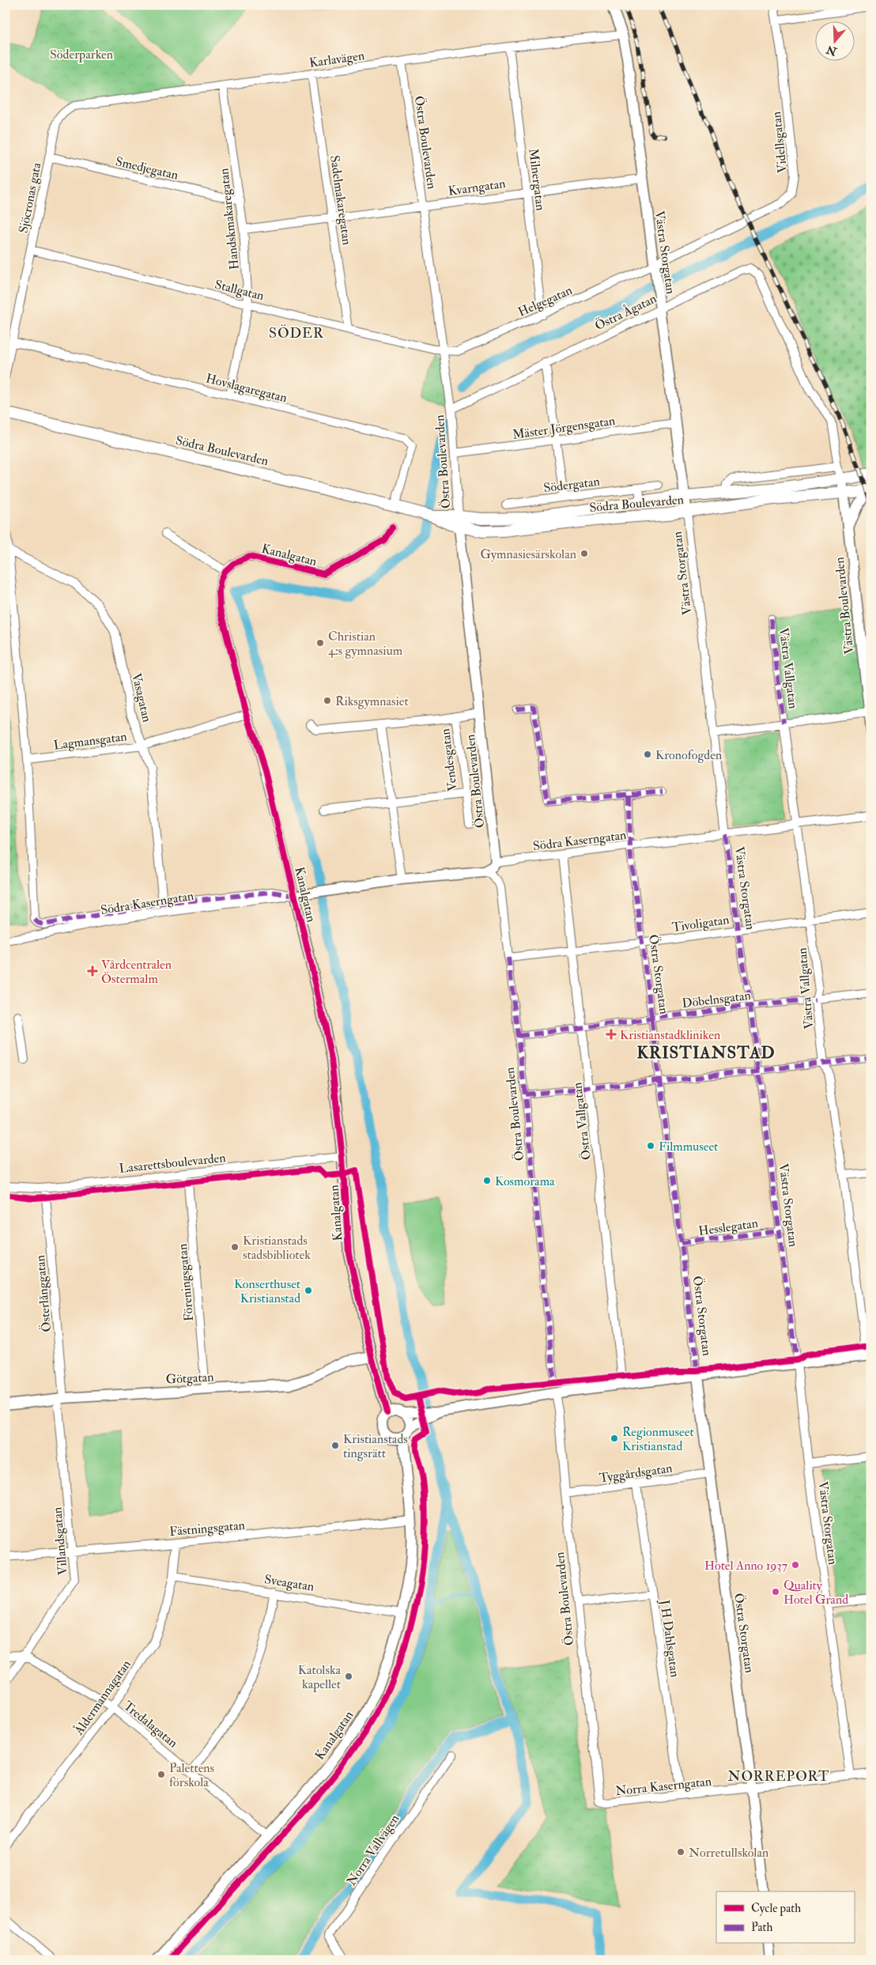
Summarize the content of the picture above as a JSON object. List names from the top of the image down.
{
  "streets": {
    "main road": ["Södra Boulevarden"],
    "street": [
      "Karlavägen",
      "Östra Boulevarden",
      "Videllsgatan",
      "Smedjegatan",
      "Milnergatan",
      "Kvarngatan",
      "Sjöcronas gata",
      "Sadelmakaregatan",
      "Handskmakaregatan",
      "Västra Storgatan",
      "Stallgatan",
      "Helgegatan",
      "Östra Ågatan",
      "Hovslagaregatan",
      "Mäster Jörgensgatan",
      "Södergatan",
      "Kanalgatan",
      "Västra Boulevarden",
      "Västra Vallgatan",
      "Vasagatan",
      "Lagmansgatan",
      "Vendesgatan",
      "Södra Kaserngatan",
      "Tivoligatan",
      "Östra Storgatan",
      "Döbelnsgatan",
      "Östra Vallgatan",
      "Lasarettsboulevarden",
      "Hesslegatan",
      "Föreningsgatan",
      "Österlånggatan",
      "Götgatan",
      "Tyggårdsgatan",
      "Fästningsgatan",
      "Villandsgatan",
      "Sveagatan",
      "J H Dahlsgatan",
      "Åldermannagatan",
      "Tredalagatan",
      "Norra Kaserngatan",
      "Norra Vallvägen"
    ]
  },
  "crossings": [
    ["Karlavägen", "Östra Boulevarden"],
    ["Karlavägen", "Milnergatan"],
    ["Karlavägen", "Sjöcronas gata"],
    ["Karlavägen", "Sadelmakaregatan"],
    ["Karlavägen", "Handskmakaregatan"],
    ["Karlavägen", "Västra Storgatan"],
    ["Östra Boulevarden", "Kvarngatan"],
    ["Östra Boulevarden", "Stallgatan"],
    ["Östra Boulevarden", "Helgegatan"],
    ["Östra Boulevarden", "Östra Ågatan"],
    ["Östra Boulevarden", "Mäster Jörgensgatan"],
    ["Östra Boulevarden", "Södra Boulevarden"],
    ["Östra Boulevarden", "Vendesgatan"],
    ["Östra Boulevarden", "Södra Kaserngatan"],
    ["Östra Boulevarden", "Tivoligatan"],
    ["Östra Boulevarden", "Döbelnsgatan"],
    ["Östra Boulevarden", "Tyggårdsgatan"],
    ["Östra Boulevarden", "Norra Kaserngatan"],
    ["Videllsgatan", "Västra Storgatan"],
    ["Videllsgatan", "Helgegatan"],
    ["Smedjegatan", "Sjöcronas gata"],
    ["Smedjegatan", "Handskmakaregatan"],
    ["Milnergatan", "Kvarngatan"],
    ["Milnergatan", "Helgegatan"],
    ["Kvarngatan", "Sadelmakaregatan"],
    ["Kvarngatan", "Handskmakaregatan"],
    ["Kvarngatan", "Västra Storgatan"],
    ["Sjöcronas gata", "Stallgatan"],
    ["Sjöcronas gata", "Hovslagaregatan"],
    ["Sadelmakaregatan", "Stallgatan"],
    ["Handskmakaregatan", "Stallgatan"],
    ["Handskmakaregatan", "Hovslagaregatan"],
    ["Västra Storgatan", "Helgegatan"],
    ["Västra Storgatan", "Östra Ågatan"],
    ["Västra Storgatan", "Mäster Jörgensgatan"],
    ["Västra Storgatan", "Södra Boulevarden"],
    ["Västra Storgatan", "Södra Kaserngatan"],
    ["Västra Storgatan", "Tivoligatan"],
    ["Västra Storgatan", "Döbelnsgatan"],
    ["Västra Storgatan", "Hesslegatan"],
    ["Västra Storgatan", "Norra Kaserngatan"],
    ["Stallgatan", "Helgegatan"],
    ["Östra Ågatan", "Södra Boulevarden"],
    ["Östra Ågatan", "Västra Boulevarden"],
    ["Hovslagaregatan", "Södra Boulevarden"],
    ["Södra Boulevarden", "Västra Boulevarden"],
    ["Kanalgatan", "Lagmansgatan"],
    ["Kanalgatan", "Södra Kaserngatan"],
    ["Kanalgatan", "Lasarettsboulevarden"],
    ["Kanalgatan", "Götgatan"],
    ["Kanalgatan", "Fästningsgatan"],
    ["Kanalgatan", "Sveagatan"],
    ["Kanalgatan", "Tredalagatan"],
    ["Västra Vallgatan", "Södra Kaserngatan"],
    ["Västra Vallgatan", "Tivoligatan"],
    ["Västra Vallgatan", "Döbelnsgatan"],
    ["Vasagatan", "Lagmansgatan"],
    ["Vasagatan", "Södra Kaserngatan"],
    ["Lagmansgatan", "Södra Kaserngatan"],
    ["Södra Kaserngatan", "Östra Storgatan"],
    ["Södra Kaserngatan", "Östra Vallgatan"],
    ["Tivoligatan", "Östra Storgatan"],
    ["Tivoligatan", "Östra Vallgatan"],
    ["Östra Storgatan", "Döbelnsgatan"],
    ["Östra Storgatan", "Hesslegatan"],
    ["Östra Storgatan", "Tyggårdsgatan"],
    ["Östra Storgatan", "Norra Kaserngatan"],
    ["Döbelnsgatan", "Östra Vallgatan"],
    ["Lasarettsboulevarden", "Föreningsgatan"],
    ["Lasarettsboulevarden", "Österlånggatan"],
    ["Föreningsgatan", "Götgatan"],
    ["Österlånggatan", "Götgatan"],
    ["Österlånggatan", "Villandsgatan"],
    ["Götgatan", "Villandsgatan"],
    ["Tyggårdsgatan", "J H Dahlsgatan"],
    ["Fästningsgatan", "Villandsgatan"],
    ["Fästningsgatan", "Åldermannagatan"],
    ["Villandsgatan", "Tredalagatan"],
    ["Sveagatan", "Åldermannagatan"],
    ["J H Dahlsgatan", "Norra Kaserngatan"],
    ["Åldermannagatan", "Tredalagatan"]
  ],
  "districts": ["SÖDER", "KRISTIANSTAD", "NORREPORT"],
  "parks": ["Söderparken"],
  "places": {
    "other": [
      "Gymnasiesärskolan",
      "Christian 4:s gymnasium",
      "Riksgymnasiet",
      "Kronofogden",
      "Filmmuseet",
      "Kosmorama",
      "Kristianstads stadsbibliotek",
      "Konserthuset Kristianstad",
      "Regionmuseet Kristianstad",
      "Kristianstads tingsrätt",
      "Hotel Anno 1937",
      "Quality Hotel Grand",
      "Katolska kapellet",
      "Palettens förskola",
      "Norretullskolan"
    ],
    "health": ["Vårdcentralen Östermalm", "Kristianstadkliniken"]
  },
  "legend": ["Cycle path", "Path"],
  "north": "bottom"
}
